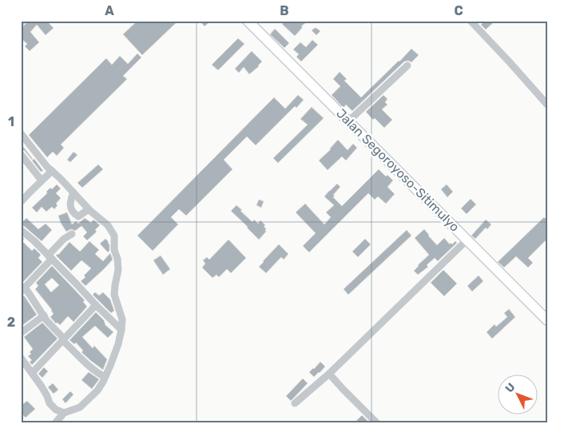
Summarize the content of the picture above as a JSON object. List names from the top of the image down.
{
  "streets": {
    "main road": ["Jalan Segoroyoso-Sitimulyo"]
  },
  "north": "top left",
  "grid": {
    "columns": ["A", "B", "C"],
    "rows": ["1", "2"]
  }
}
